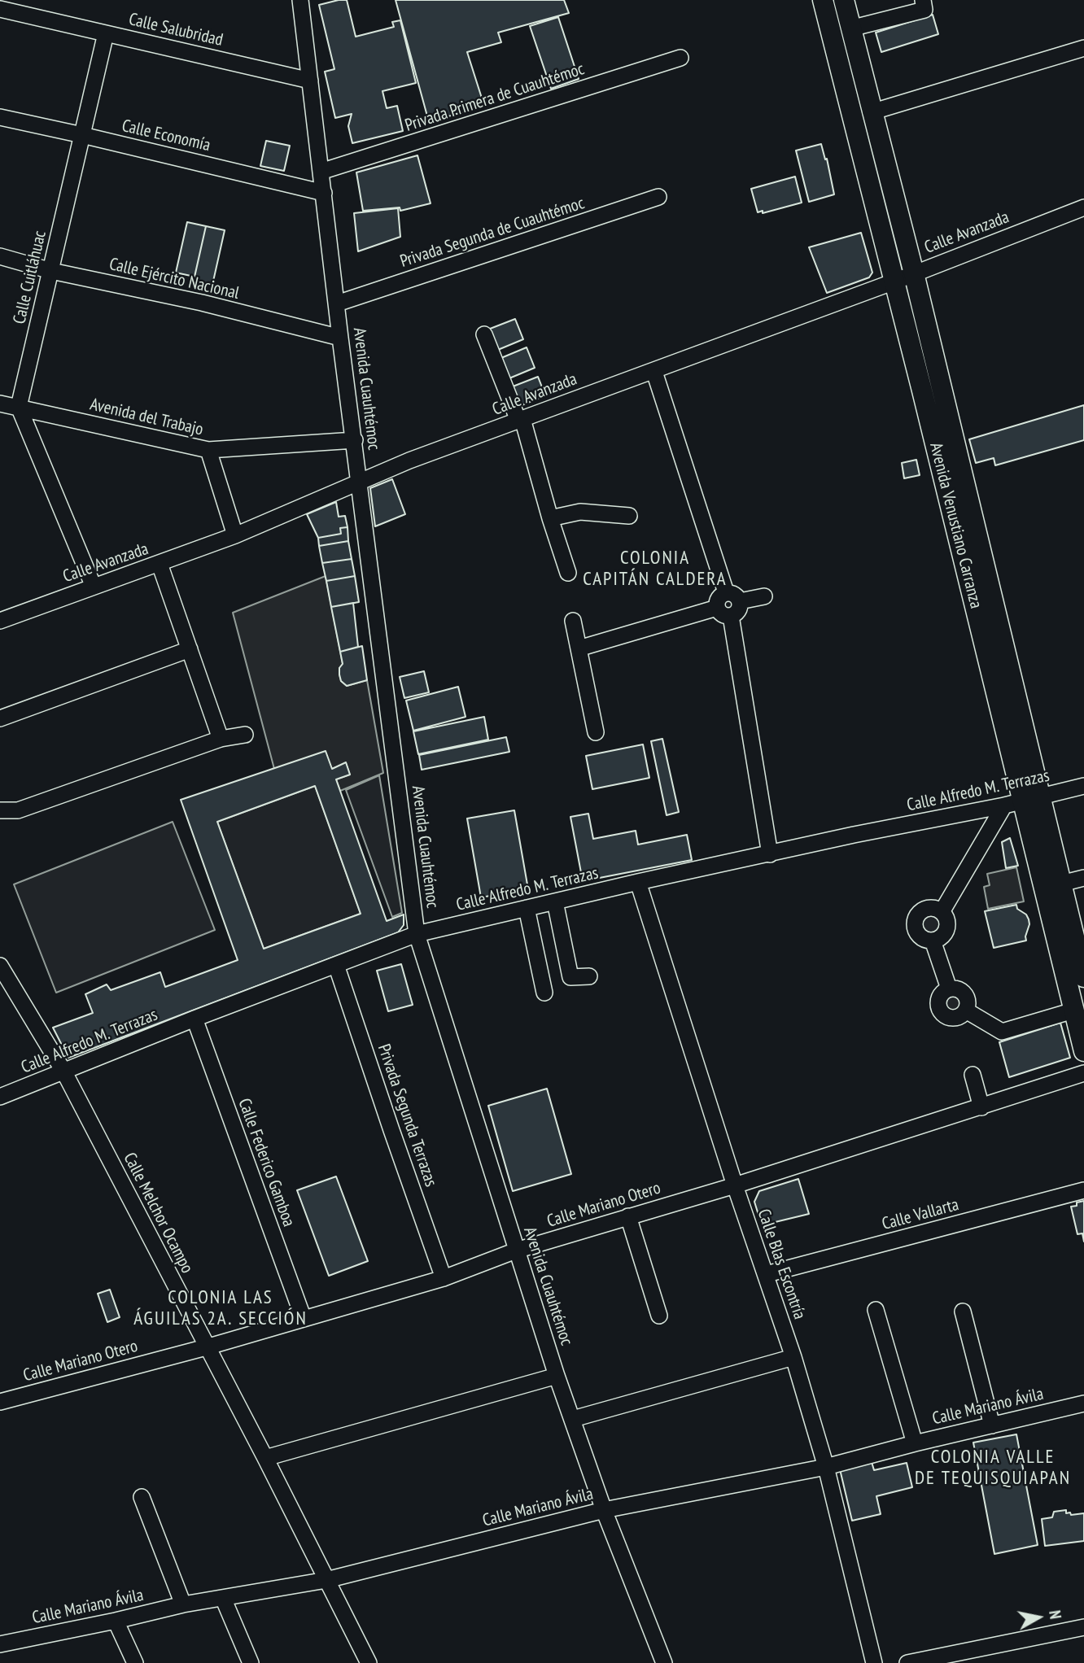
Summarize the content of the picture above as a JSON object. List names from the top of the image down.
{
  "streets": {
    "main road": ["Avenida Venustiano Carranza"],
    "street": [
      "Calle Salubridad",
      "Privada Primera de Cuauhtémoc",
      "Calle Economía",
      "Privada Segunda de Cuauhtémoc",
      "Calle Avanzada",
      "Calle Cuitláhuac",
      "Calle Ejército Nacional",
      "Avenida Cuauhtémoc",
      "Avenida del Trabajo",
      "Calle Alfredo M. Terrazas",
      "Privada Segunda Terrazas",
      "Calle Federico Gamboa",
      "Calle Mariano Otero",
      "Calle Melchor Ocampo",
      "Calle Vallarta",
      "Calle Blas Escontría",
      "Calle Mariano Ávila"
    ]
  },
  "crossings": [
    ["Calle Salubridad", "Calle Cuitláhuac"],
    ["Calle Salubridad", "Avenida Cuauhtémoc"],
    ["Privada Primera de Cuauhtémoc", "Avenida Cuauhtémoc"],
    ["Calle Economía", "Calle Cuitláhuac"],
    ["Calle Economía", "Avenida Cuauhtémoc"],
    ["Privada Segunda de Cuauhtémoc", "Avenida Cuauhtémoc"],
    ["Calle Avanzada", "Avenida Cuauhtémoc"],
    ["Calle Avanzada", "Avenida Venustiano Carranza"],
    ["Calle Cuitláhuac", "Calle Ejército Nacional"],
    ["Calle Cuitláhuac", "Avenida del Trabajo"],
    ["Calle Ejército Nacional", "Avenida Cuauhtémoc"],
    ["Avenida Cuauhtémoc", "Avenida del Trabajo"],
    ["Avenida Cuauhtémoc", "Calle Alfredo M. Terrazas"],
    ["Avenida Cuauhtémoc", "Calle Mariano Otero"],
    ["Avenida Cuauhtémoc", "Calle Mariano Ávila"],
    ["Avenida Venustiano Carranza", "Calle Alfredo M. Terrazas"],
    ["Calle Alfredo M. Terrazas", "Privada Segunda Terrazas"],
    ["Calle Alfredo M. Terrazas", "Calle Federico Gamboa"],
    ["Calle Alfredo M. Terrazas", "Calle Melchor Ocampo"],
    ["Calle Alfredo M. Terrazas", "Calle Blas Escontría"],
    ["Privada Segunda Terrazas", "Calle Mariano Otero"],
    ["Calle Federico Gamboa", "Calle Mariano Otero"],
    ["Calle Mariano Otero", "Calle Melchor Ocampo"],
    ["Calle Mariano Otero", "Calle Blas Escontría"],
    ["Calle Melchor Ocampo", "Calle Mariano Ávila"],
    ["Calle Vallarta", "Calle Blas Escontría"],
    ["Calle Blas Escontría", "Calle Mariano Ávila"]
  ],
  "districts": ["COLONIA CAPITÁN CALDERA", "COLONIA LAS ÁGUILAS 2A. SECCIÓN", "COLONIA VALLE DE TEQUISQUIAPAN"],
  "north": "right"
}
